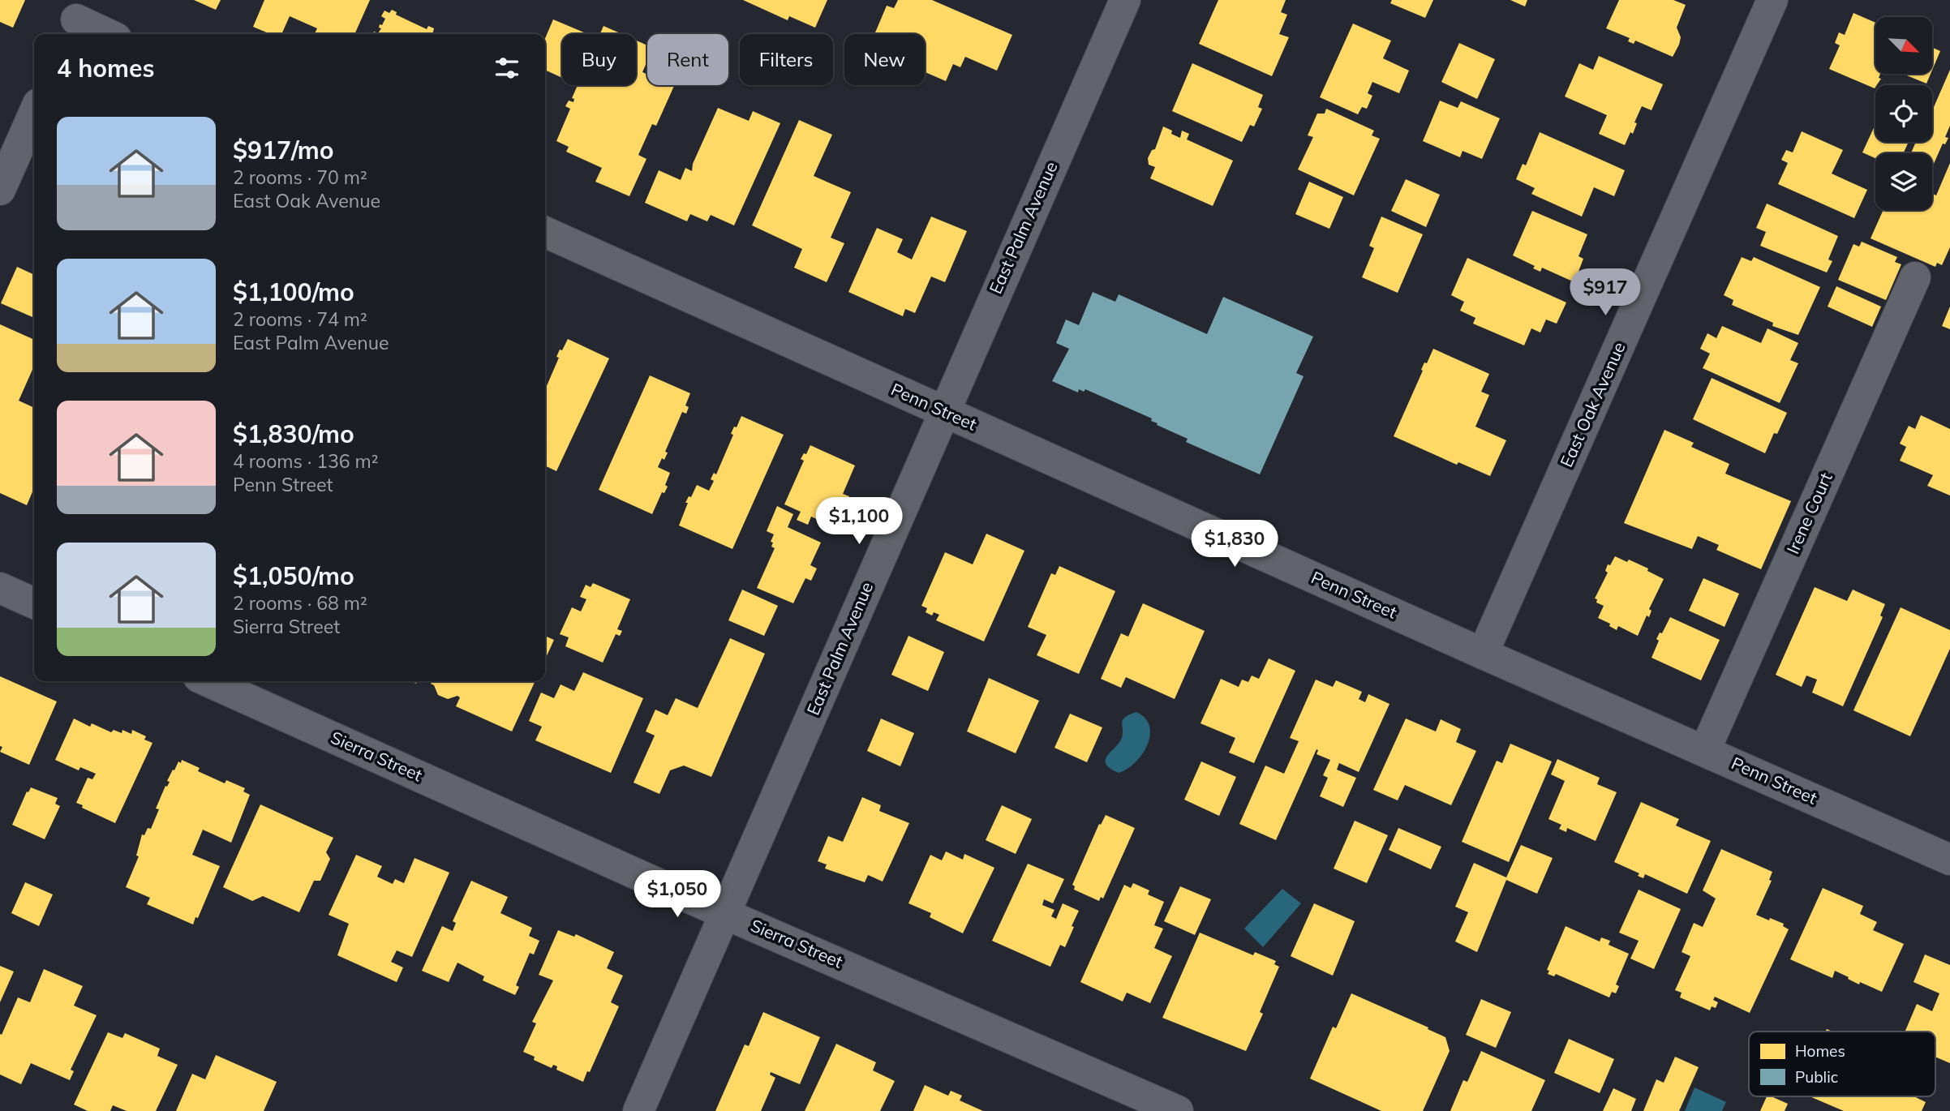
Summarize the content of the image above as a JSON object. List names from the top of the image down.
{
  "streets": {
    "street": [
      "East Palm Avenue",
      "East Oak Avenue",
      "Penn Street",
      "Irene Court",
      "Sierra Street"
    ]
  },
  "crossings": [
    ["East Palm Avenue", "Penn Street"],
    ["East Palm Avenue", "Sierra Street"],
    ["East Oak Avenue", "Penn Street"],
    ["Penn Street", "Irene Court"]
  ],
  "legend": ["Homes", "Public"],
  "north": "bottom right",
  "page": {
    "chip": [
      "Buy",
      "Rent",
      "Filters",
      "New"
    ],
    "heading": "4 homes",
    "list": [
      {
        "name": "$917/mo",
        "note": "2 rooms · 70 m² · East Oak Avenue"
      },
      {
        "name": "$1,100/mo",
        "note": "2 rooms · 74 m² · East Palm Avenue"
      },
      {
        "name": "$1,830/mo",
        "note": "4 rooms · 136 m² · Penn Street"
      },
      {
        "name": "$1,050/mo",
        "note": "2 rooms · 68 m² · Sierra Street"
      }
    ],
    "price": [
      "$917",
      "$1,100",
      "$1,830",
      "$1,050"
    ]
  }
}
